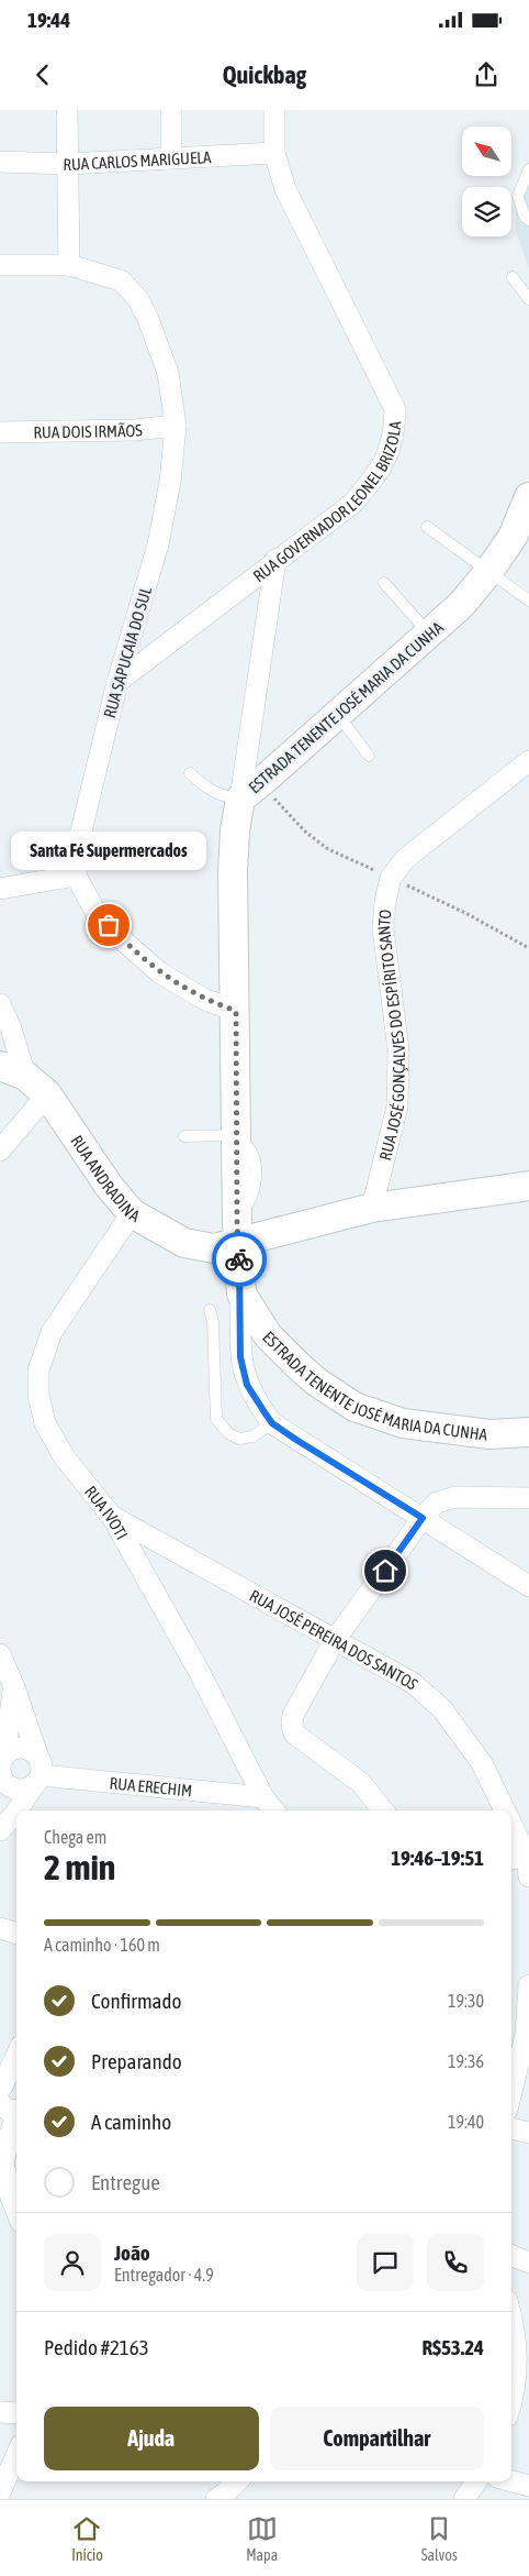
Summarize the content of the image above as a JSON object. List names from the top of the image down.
{
  "streets": {
    "main road": ["ESTRADA TENENTE JOSÉ MARIA DA CUNHA", "RUA ANDRADINA"],
    "street": [
      "RUA CARLOS MARIGUELA",
      "RUA DOIS IRMÃOS",
      "RUA GOVERNADOR LEONEL BRIZOLA",
      "RUA SAPUCAIA DO SUL",
      "RUA JOSÉ GONÇALVES DO ESPÍRITO SANTO",
      "RUA IVOTI",
      "RUA JOSÉ PEREIRA DOS SANTOS",
      "RUA ERECHIM"
    ]
  },
  "crossings": [
    ["RUA CARLOS MARIGUELA", "RUA GOVERNADOR LEONEL BRIZOLA"],
    ["RUA DOIS IRMÃOS", "RUA SAPUCAIA DO SUL"],
    ["RUA GOVERNADOR LEONEL BRIZOLA", "RUA SAPUCAIA DO SUL"],
    ["ESTRADA TENENTE JOSÉ MARIA DA CUNHA", "RUA ANDRADINA"],
    ["RUA JOSÉ GONÇALVES DO ESPÍRITO SANTO", "RUA ANDRADINA"],
    ["RUA ANDRADINA", "RUA IVOTI"],
    ["RUA IVOTI", "RUA JOSÉ PEREIRA DOS SANTOS"],
    ["RUA IVOTI", "RUA ERECHIM"]
  ],
  "places": ["Santa Fé Supermercados"],
  "north": "top left",
  "page": {
    "status": "19:44",
    "header": "Quickbag",
    "bubble": "Santa Fé Supermercados",
    "heading": ["2 min", "Chega em", "19:46–19:51"],
    "panel": [
      "João",
      "Entregador · 4.9",
      "Pedido #2163",
      "R$53.24"
    ],
    "bar": "A caminho · 160 m",
    "list": [
      ["Confirmado", "19:30"],
      ["Preparando", "19:36"],
      ["A caminho", "19:40"],
      "Entregue"
    ],
    "buttons": ["Ajuda", "Compartilhar"],
    "tabs": ["Início", "Mapa", "Salvos"]
  }
}
